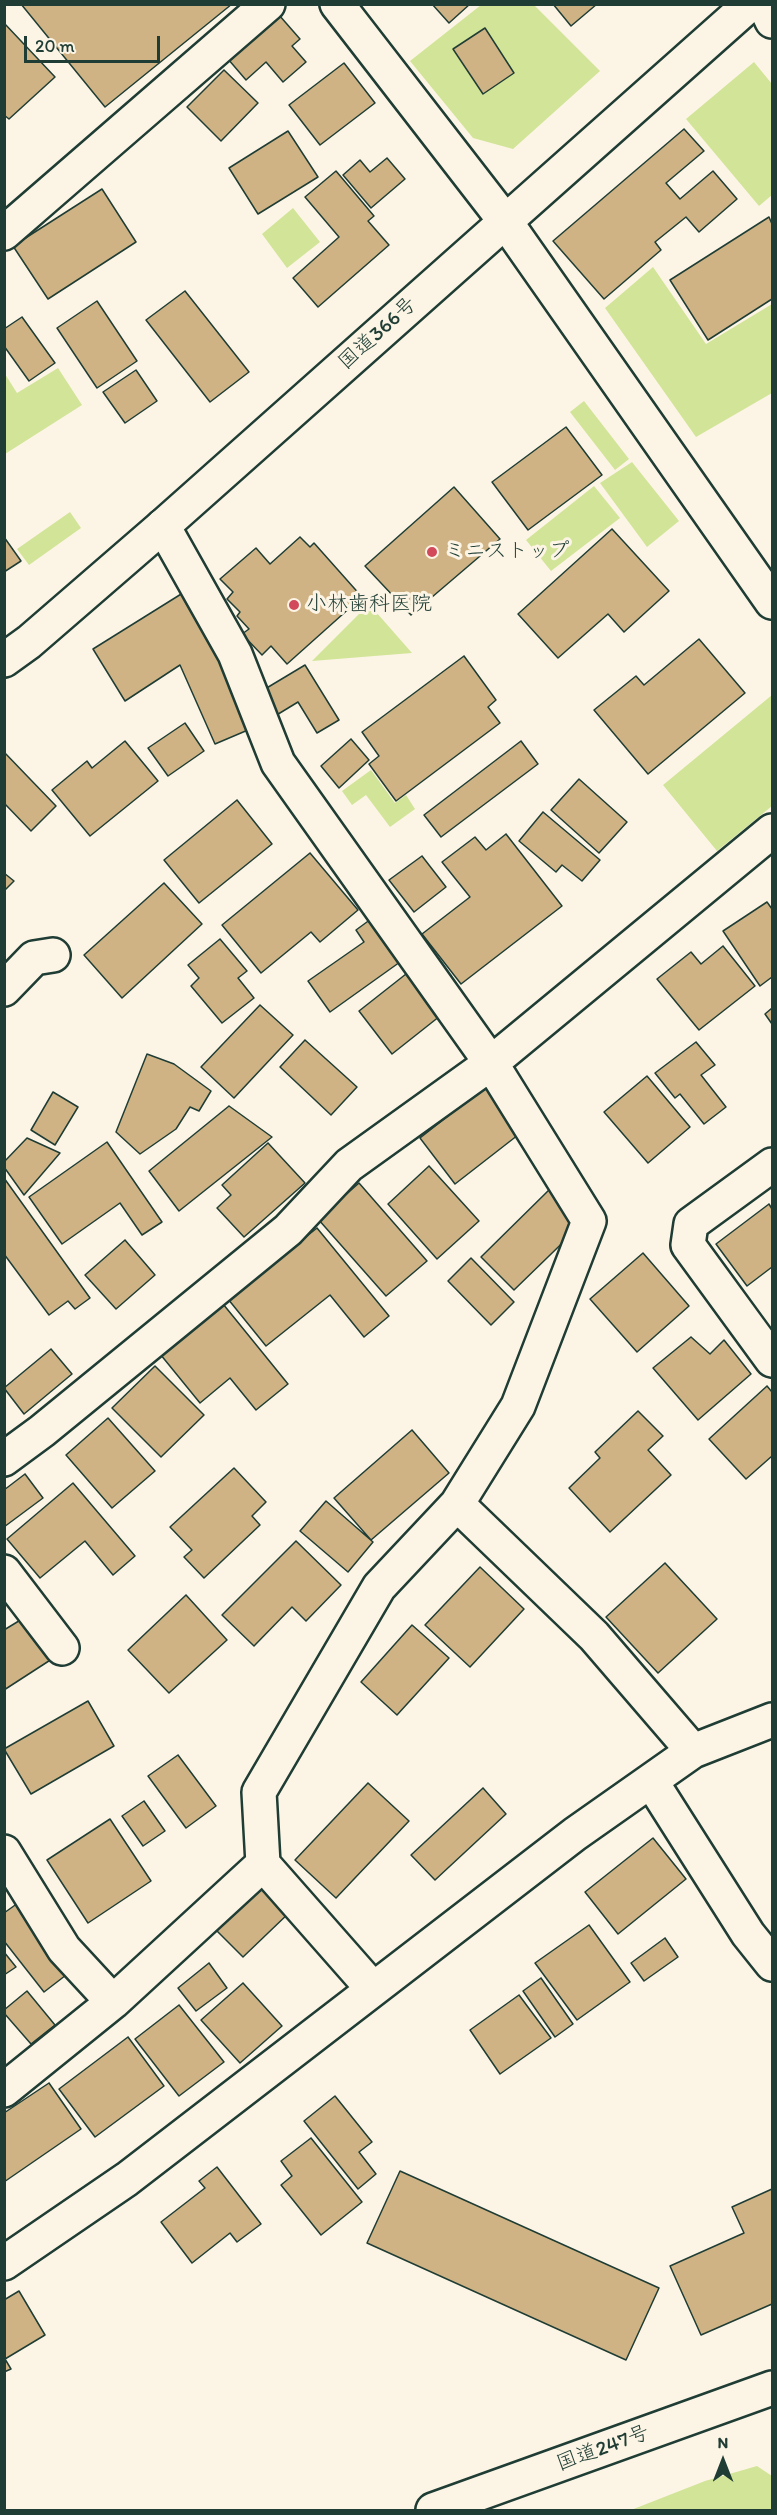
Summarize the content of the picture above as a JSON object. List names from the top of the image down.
{
  "streets": {
    "main road": ["国道366号", "国道247号"]
  },
  "places": ["ミニストップ", "小林歯科医院"],
  "scale_bar": "20 m",
  "north": "top"
}
